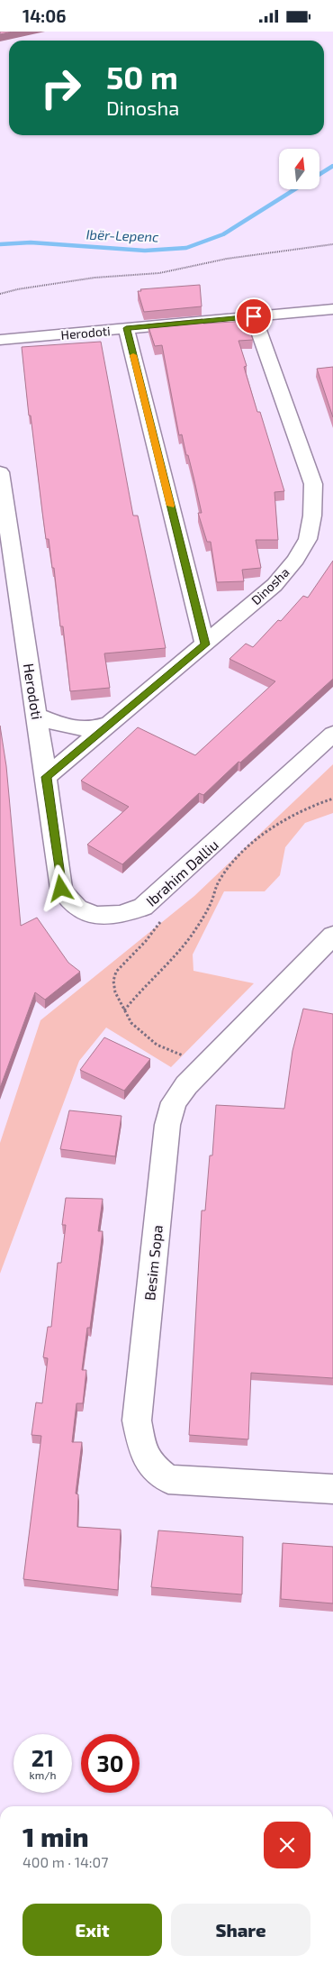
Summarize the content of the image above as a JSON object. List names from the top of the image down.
{
  "streets": {
    "street": [
      "Herodoti",
      "Dinosha",
      "Ibrahim Dalliu",
      "Besim Sopa"
    ]
  },
  "crossings": [
    ["Herodoti", "Dinosha"],
    ["Herodoti", "Ibrahim Dalliu"],
    ["Dinosha", "Ibrahim Dalliu"]
  ],
  "water": ["Ibër-Lepenc"],
  "north": "top",
  "page": {
    "status": "14:06",
    "turn": ["50 m", "Dinosha"],
    "speed": "21 km/h",
    "limit": "30",
    "heading": ["1 min", "400 m · 14:07"],
    "buttons": ["Exit", "Share"]
  }
}
